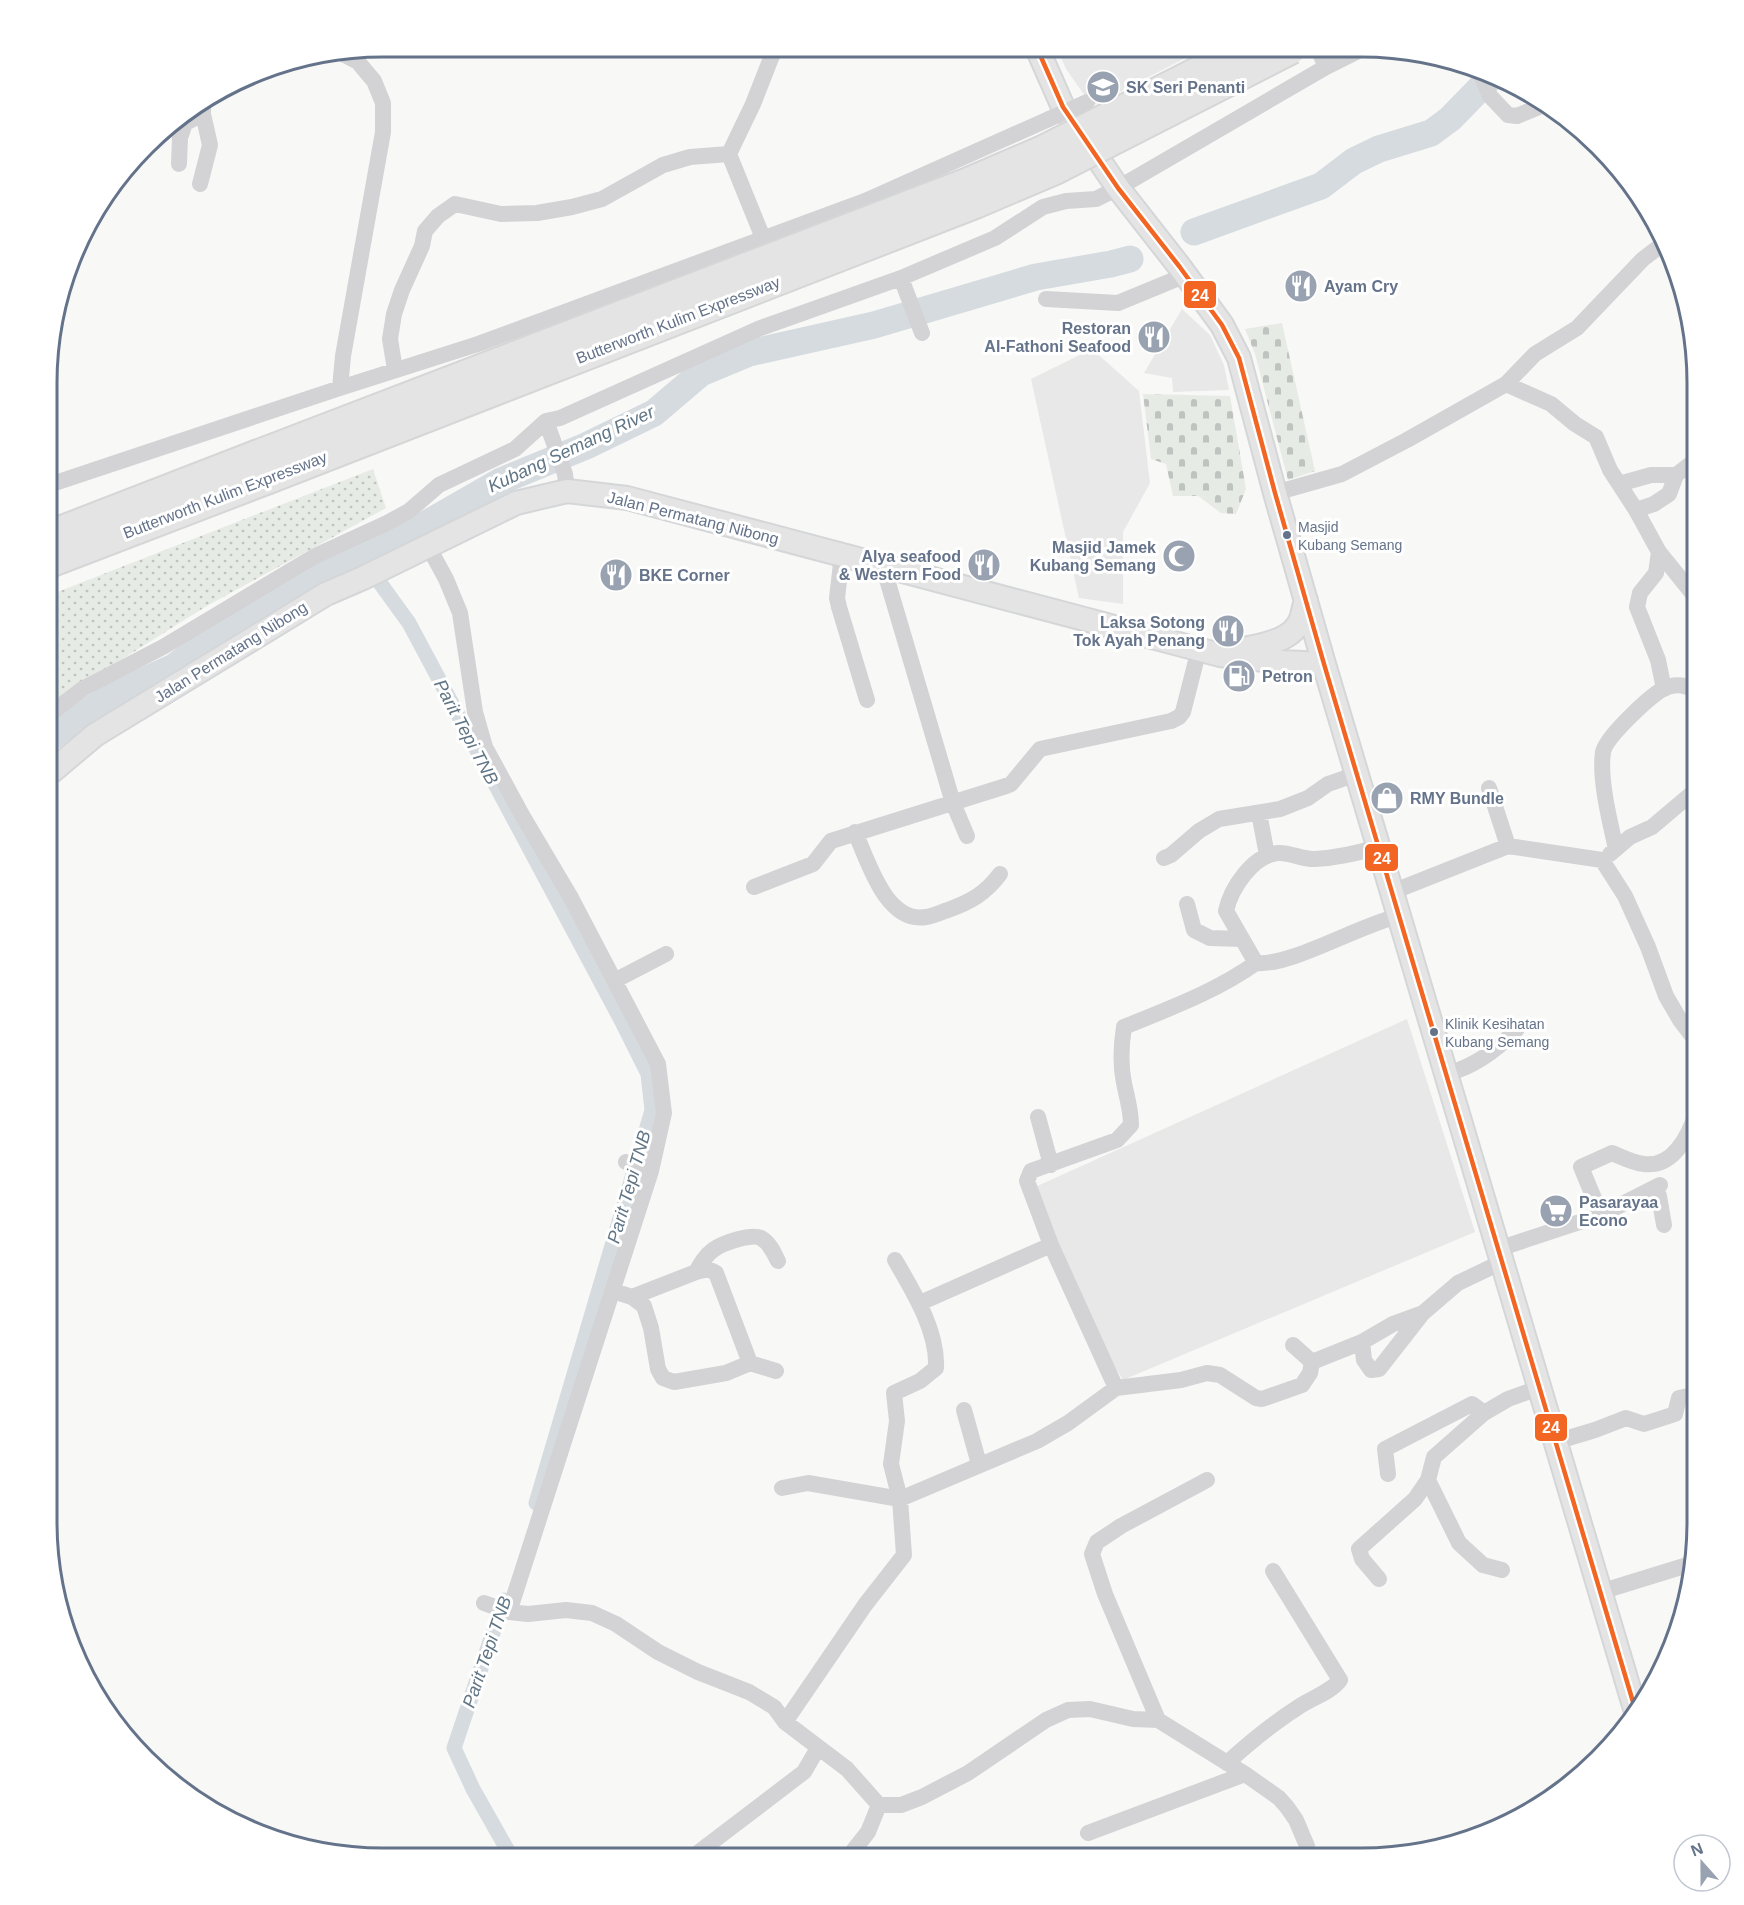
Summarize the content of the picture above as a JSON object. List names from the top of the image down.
{
  "streets": {
    "highway": ["Butterworth Kulim Expressway"],
    "main road": ["Jalan Permatang Nibong"]
  },
  "water": ["Kubang Semang River", "Parit Tepi TNB"],
  "places": {
    "school or university": ["SK Seri Penanti"],
    "restaurant": [
      "Ayam Cry",
      "Restoran Al-Fathoni Seafood",
      "Alya seafood & Western Food",
      "BKE Corner",
      "Laksa Sotong Tok Ayah Penang"
    ],
    "other": ["Masjid Kubang Semang", "Klinik Kesihatan Kubang Semang"],
    "mosque": ["Masjid Jamek Kubang Semang"],
    "fuel station": ["Petron"],
    "shop": ["RMY Bundle"],
    "supermarket": ["Pasarayaa Econo"]
  },
  "lines": ["transit line 24"],
  "north": "top"
}
